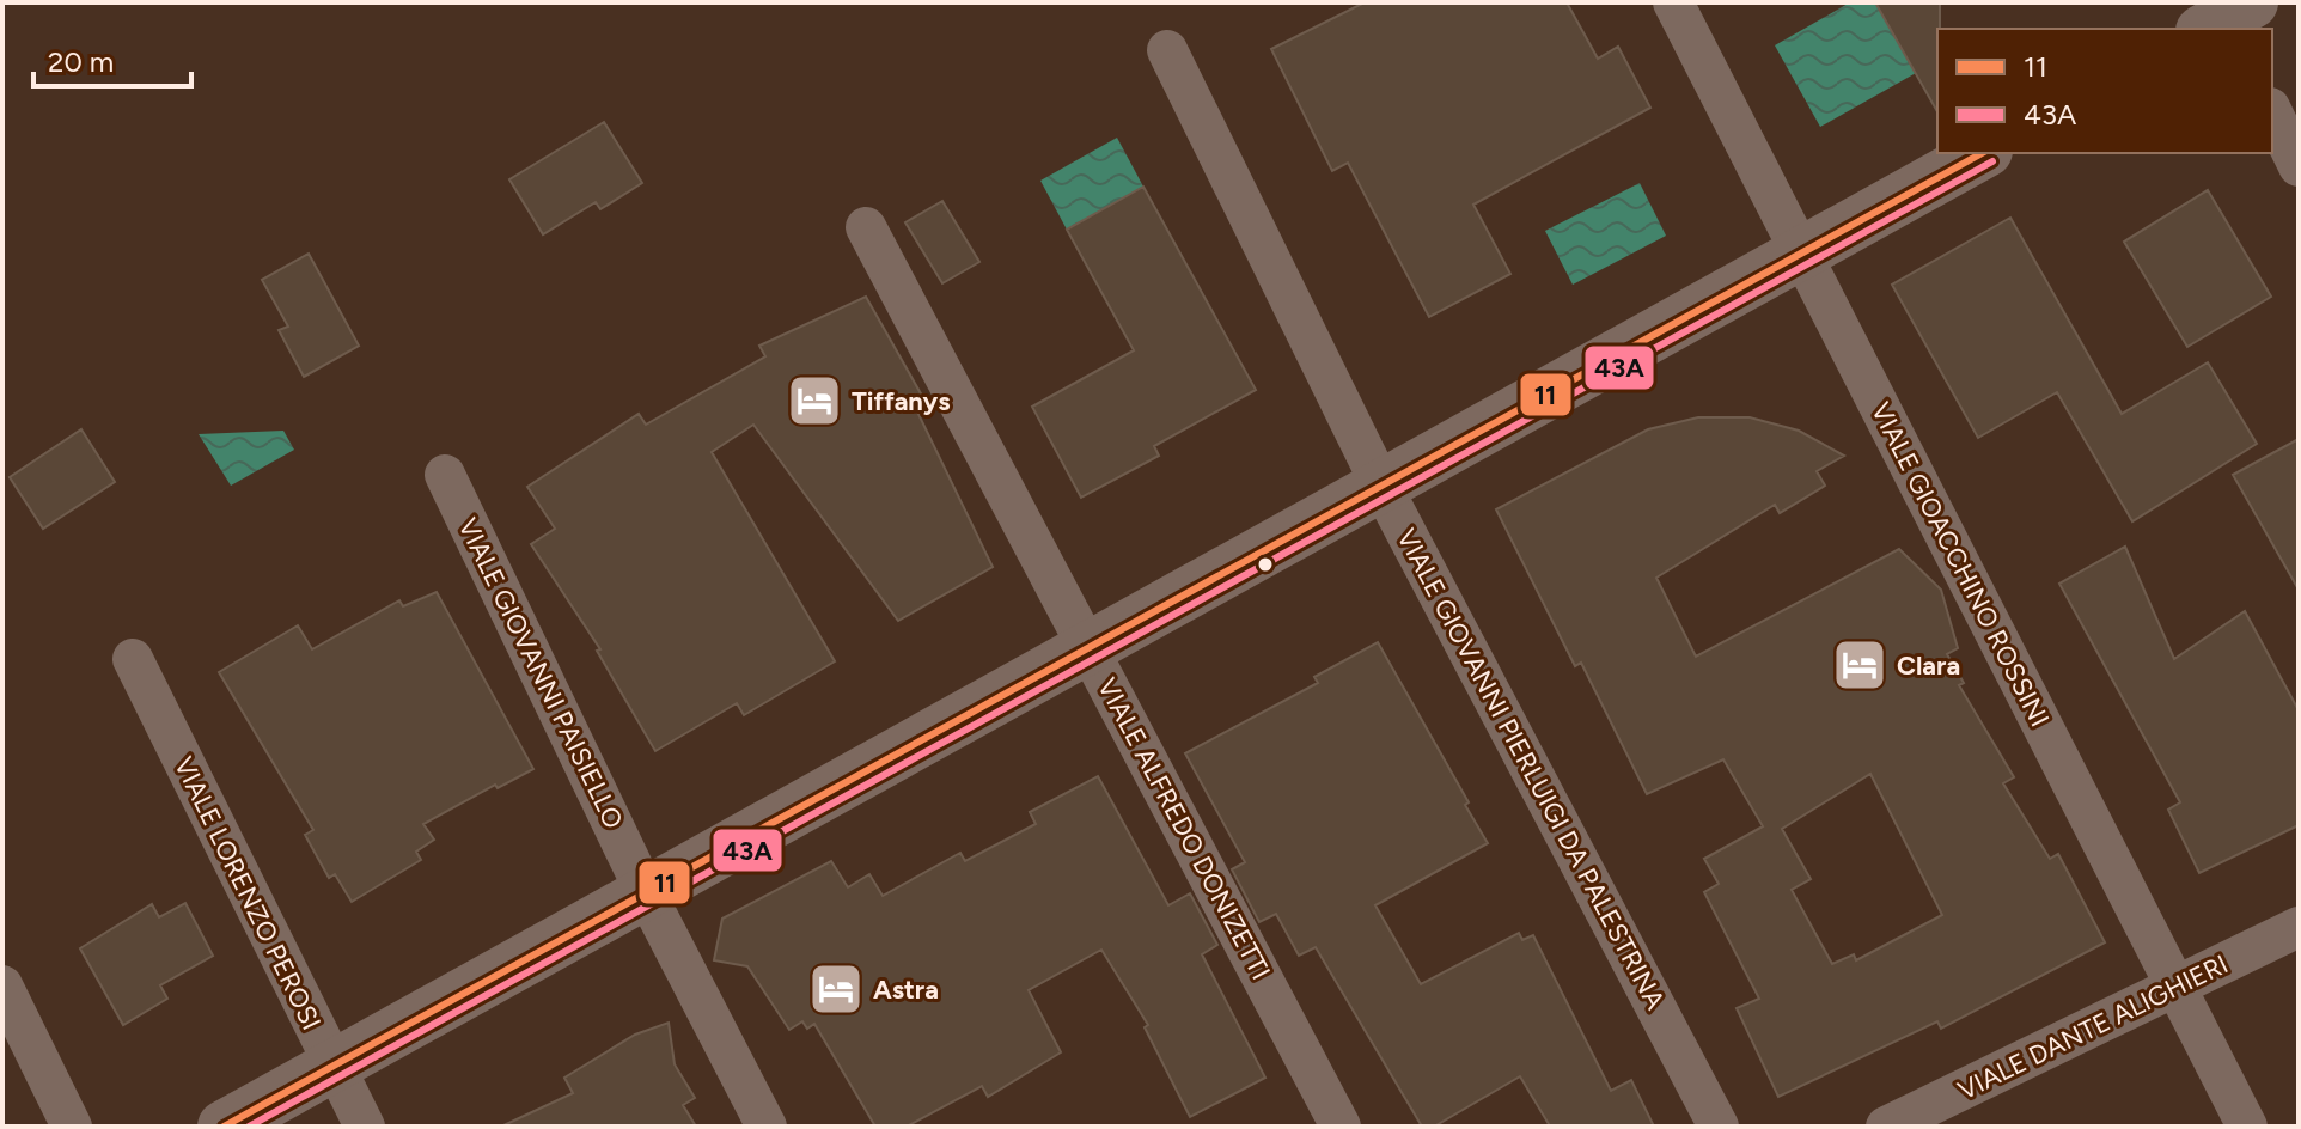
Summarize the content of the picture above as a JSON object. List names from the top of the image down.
{
  "streets": {
    "street": [
      "VIALE GIOACCHINO ROSSINI",
      "VIALE GIOVANNI PAISIELLO",
      "VIALE GIOVANNI PIERLUIGI DA PALESTRINA",
      "VIALE ALFREDO DONIZETTI",
      "VIALE LORENZO PEROSI",
      "VIALE DANTE ALIGHIERI"
    ]
  },
  "crossings": [
    ["VIALE GIOACCHINO ROSSINI", "VIALE DANTE ALIGHIERI"]
  ],
  "places": {
    "hotel": ["Tiffanys", "Clara", "Astra"]
  },
  "lines": ["transit line 11", "transit line 43A"],
  "legend": ["11", "43A"],
  "scale_bar": "20 m"
}
